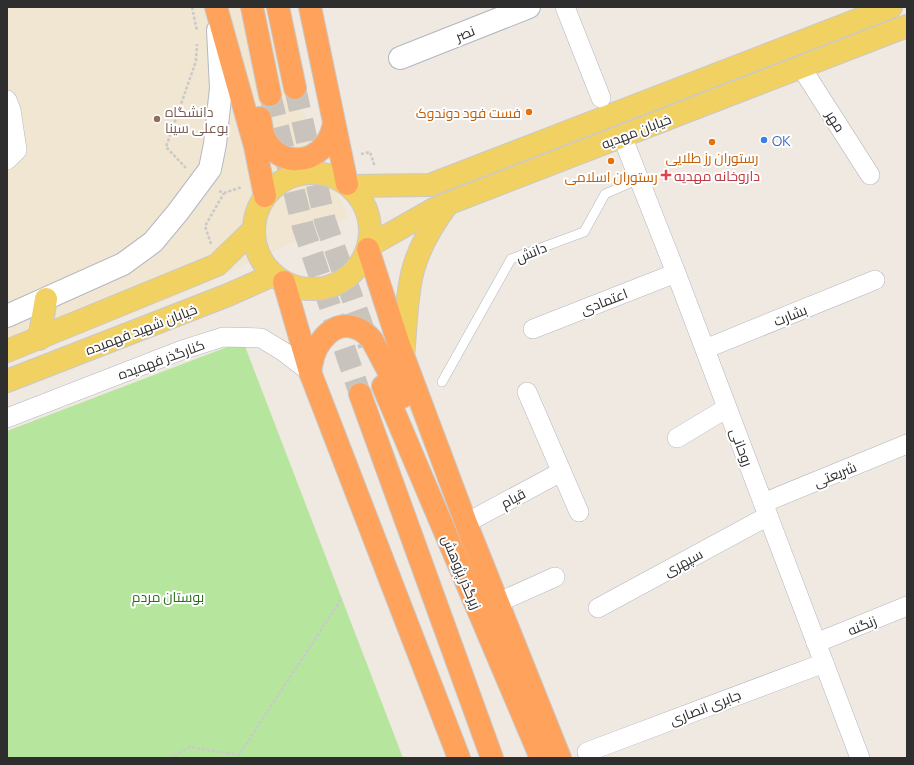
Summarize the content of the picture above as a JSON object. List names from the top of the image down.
{
  "streets": {
    "highway": ["زیرگذر پژوهش"],
    "main road": ["خیابان مهدیه", "خیابان شهید فهمیده"],
    "street": [
      "نصر",
      "مهر",
      "اعتمادی",
      "بشارت",
      "کنارگذر فهمیده",
      "روحانی",
      "شریعتی",
      "قیام",
      "سپهری",
      "زنگنه",
      "جابری انصاری"
    ],
    "lane": ["دانش"]
  },
  "crossings": [
    ["مهر", "خیابان مهدیه"],
    ["خیابان مهدیه", "خیابان شهید فهمیده"],
    ["خیابان مهدیه", "روحانی"],
    ["دانش", "روحانی"],
    ["اعتمادی", "روحانی"],
    ["بشارت", "روحانی"],
    ["روحانی", "شریعتی"],
    ["روحانی", "سپهری"],
    ["روحانی", "زنگنه"],
    ["روحانی", "جابری انصاری"],
    ["شریعتی", "سپهری"]
  ],
  "parks": ["بوستان مردم"],
  "places": {
    "other": [
      "فست فود دوندوک",
      "دانشگاه بوعلی سینا",
      "OK",
      "رستوران رز طلایی",
      "رستوران اسلامی"
    ],
    "health": ["داروخانه مهدیه"]
  }
}
